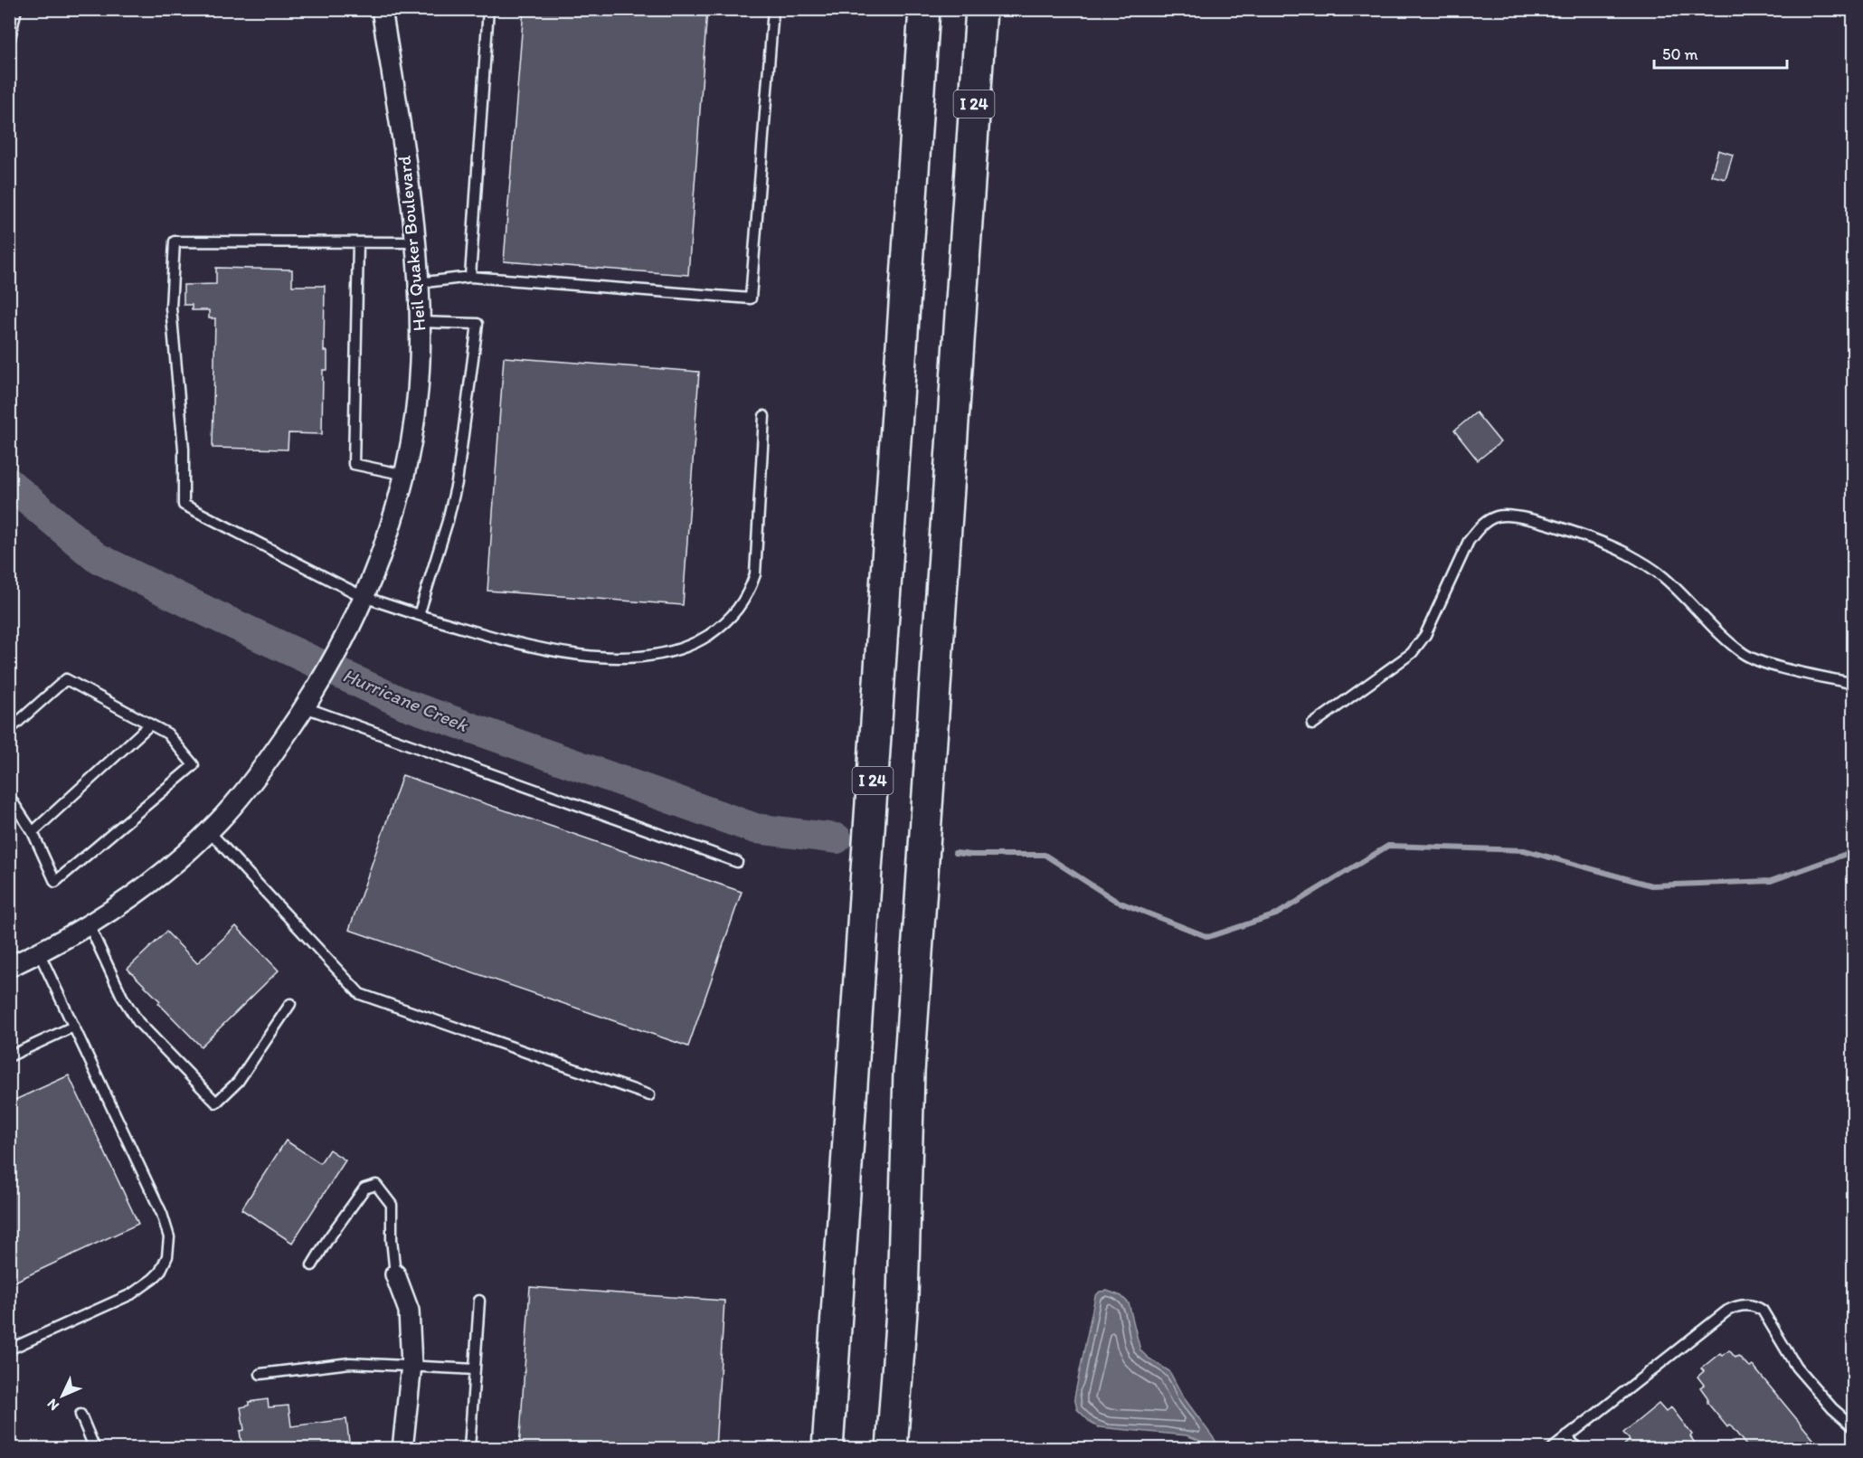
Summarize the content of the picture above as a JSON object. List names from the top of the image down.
{
  "streets": {
    "highway": ["I 24"],
    "street": ["Heil Quaker Boulevard"]
  },
  "water": ["Hurricane Creek"],
  "scale_bar": "50 m",
  "north": "bottom left"
}
